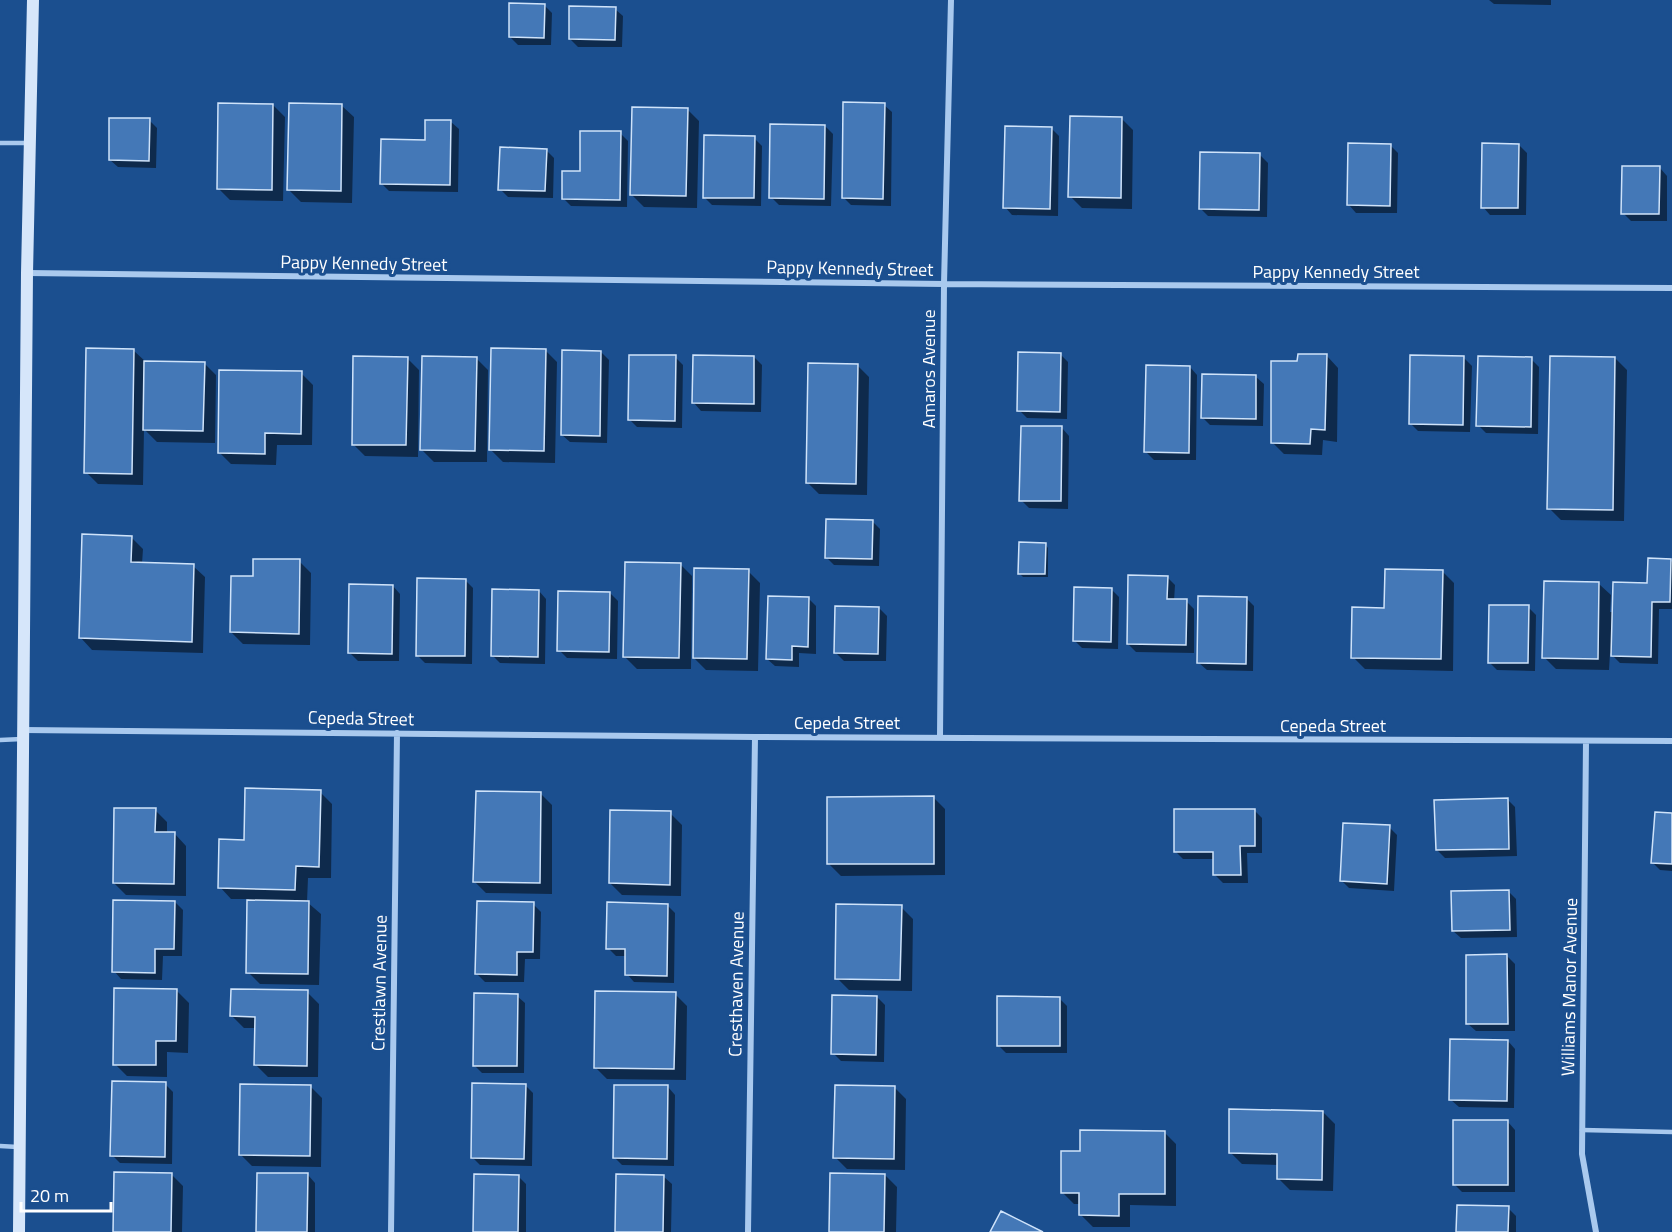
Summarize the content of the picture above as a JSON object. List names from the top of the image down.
{
  "streets": {
    "street": [
      "Pappy Kennedy Street",
      "Amaros Avenue",
      "Cepeda Street",
      "Crestlawn Avenue",
      "Cresthaven Avenue",
      "Williams Manor Avenue"
    ]
  },
  "crossings": [
    ["Pappy Kennedy Street", "Amaros Avenue"],
    ["Amaros Avenue", "Cepeda Street"],
    ["Cepeda Street", "Crestlawn Avenue"],
    ["Cepeda Street", "Cresthaven Avenue"],
    ["Cepeda Street", "Williams Manor Avenue"]
  ],
  "scale_bar": "20 m"
}
